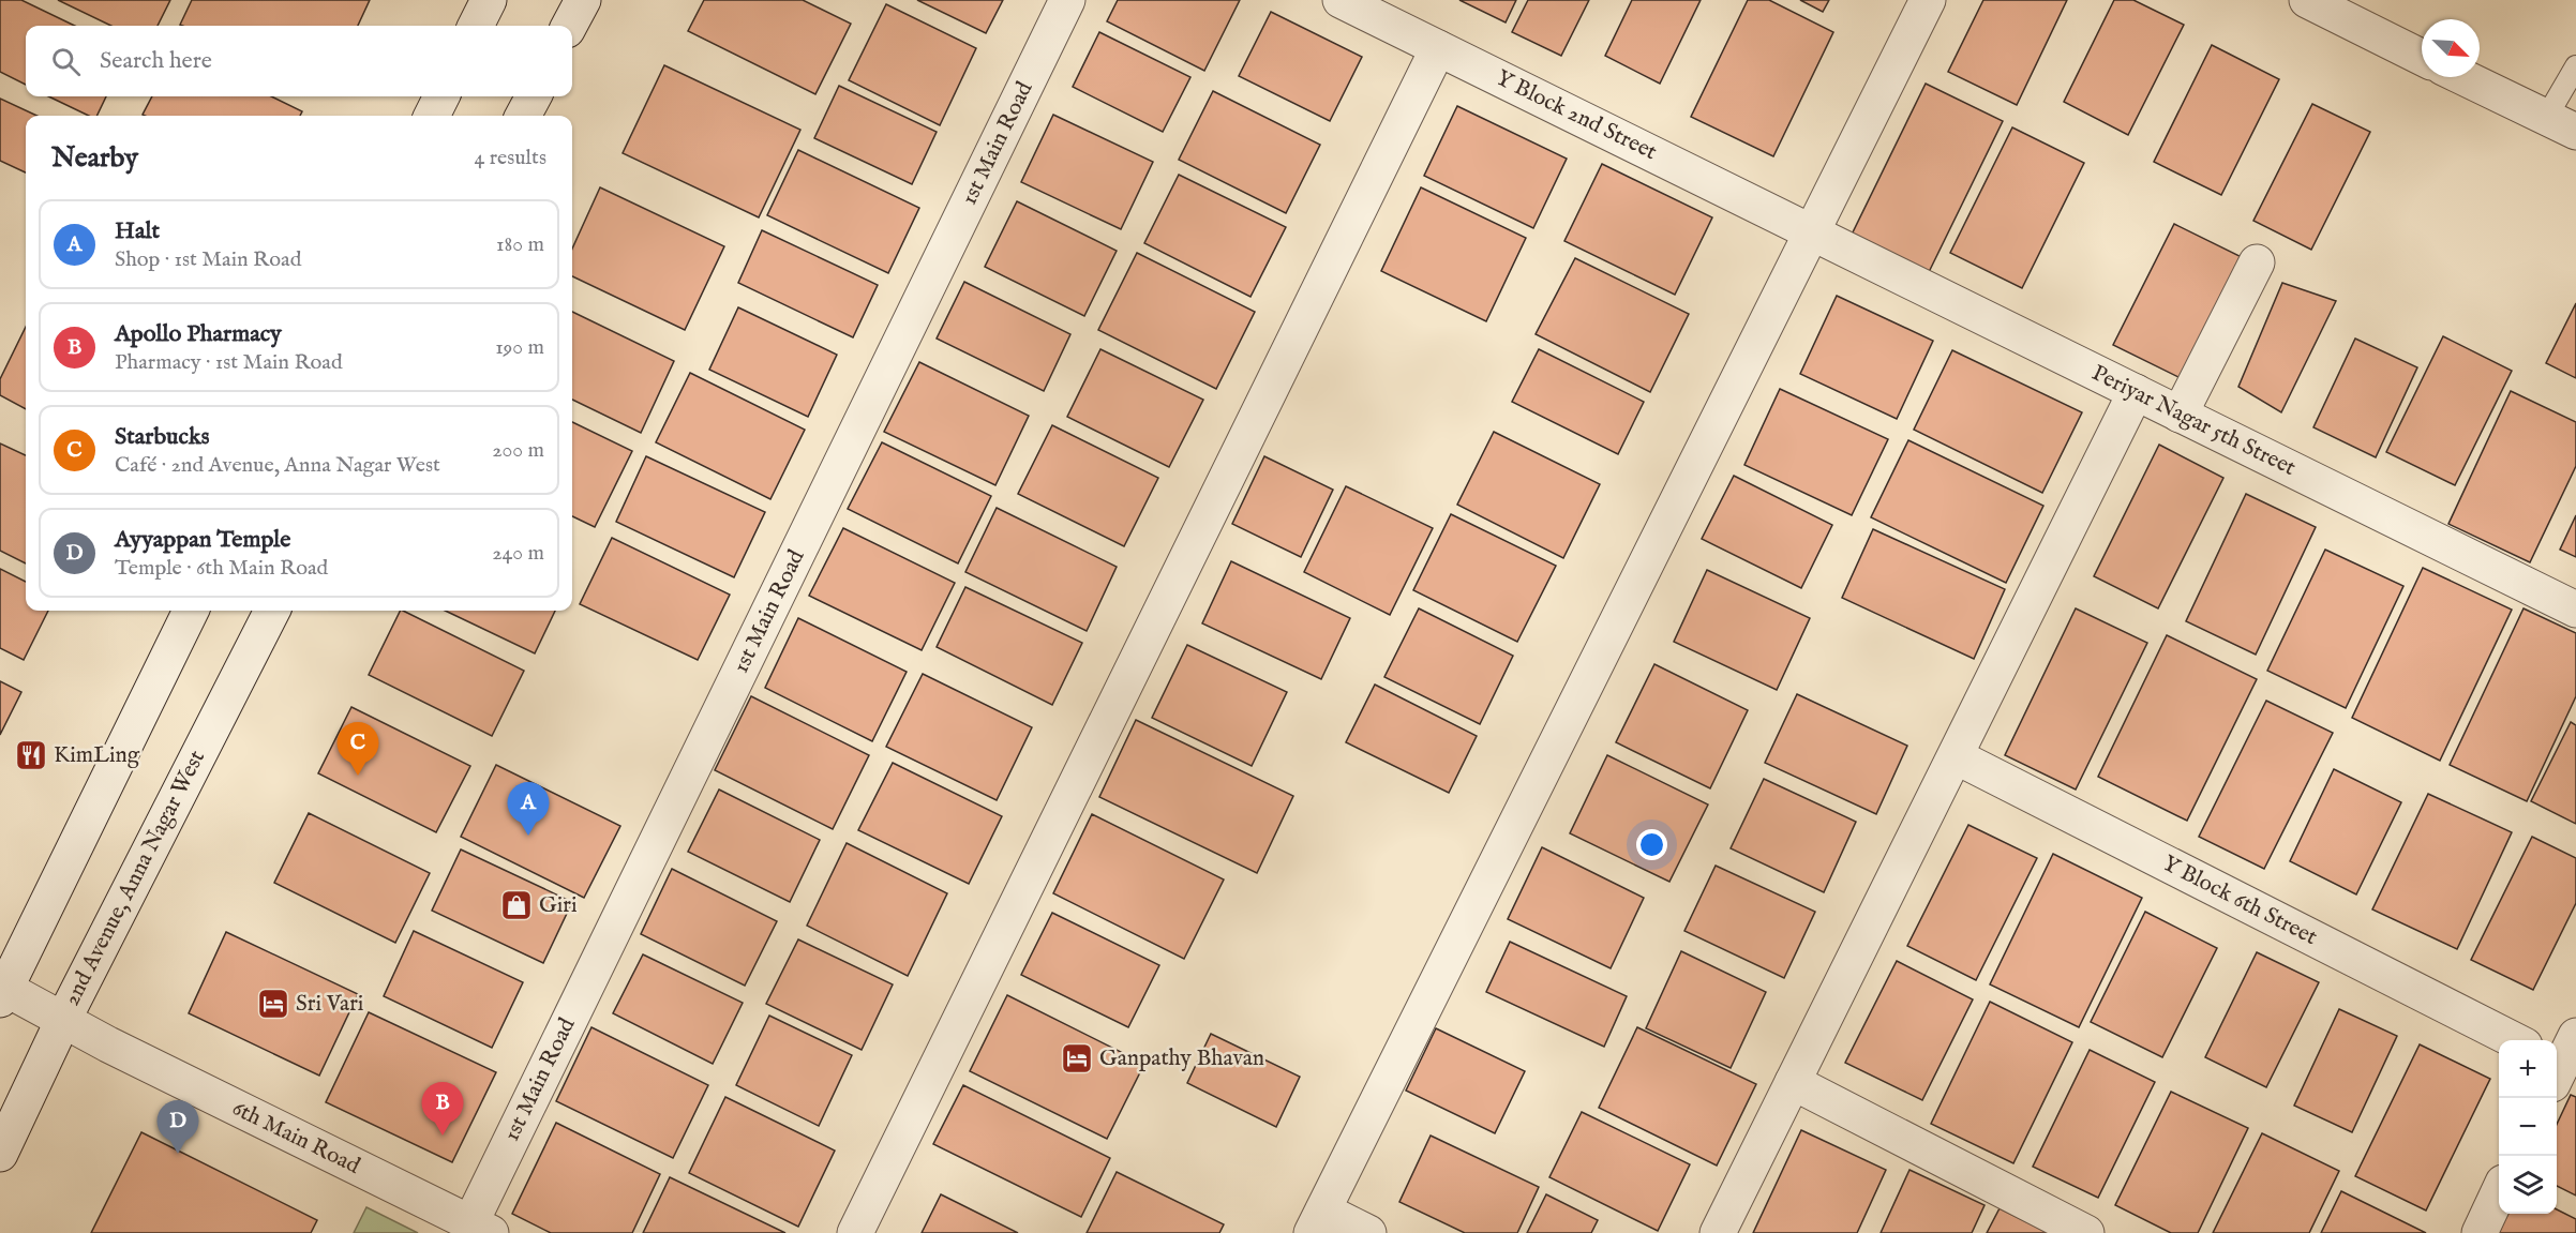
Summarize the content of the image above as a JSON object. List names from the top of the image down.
{
  "streets": {
    "street": [
      "Y Block 2nd Street",
      "1st Main Road",
      "Periyar Nagar 5th Street",
      "2nd Avenue, Anna Nagar West",
      "Y Block 6th Street",
      "6th Main Road"
    ]
  },
  "crossings": [
    ["Y Block 2nd Street", "Periyar Nagar 5th Street"],
    ["1st Main Road", "6th Main Road"],
    ["2nd Avenue, Anna Nagar West", "6th Main Road"]
  ],
  "places": {
    "restaurant": ["KimLing"],
    "shop": ["Giri"],
    "hotel": ["Sri Vari", "Ganpathy Bhavan"]
  },
  "north": "bottom right",
  "page": {
    "search": "Search here",
    "heading": ["Nearby", "4 results"],
    "list": [
      {
        "mark": "A",
        "name": "Halt",
        "note": "Shop · 1st Main Road",
        "value": "180 m"
      },
      {
        "mark": "B",
        "name": "Apollo Pharmacy",
        "note": "Pharmacy · 1st Main Road",
        "value": "190 m"
      },
      {
        "mark": "C",
        "name": "Starbucks",
        "note": "Café · 2nd Avenue, Anna Nagar West",
        "value": "200 m"
      },
      {
        "mark": "D",
        "name": "Ayyappan Temple",
        "note": "Temple · 6th Main Road",
        "value": "240 m"
      }
    ],
    "pins": [
      "C",
      "A",
      "B",
      "D"
    ],
    "map_buttons": ["+", "−"]
  }
}
